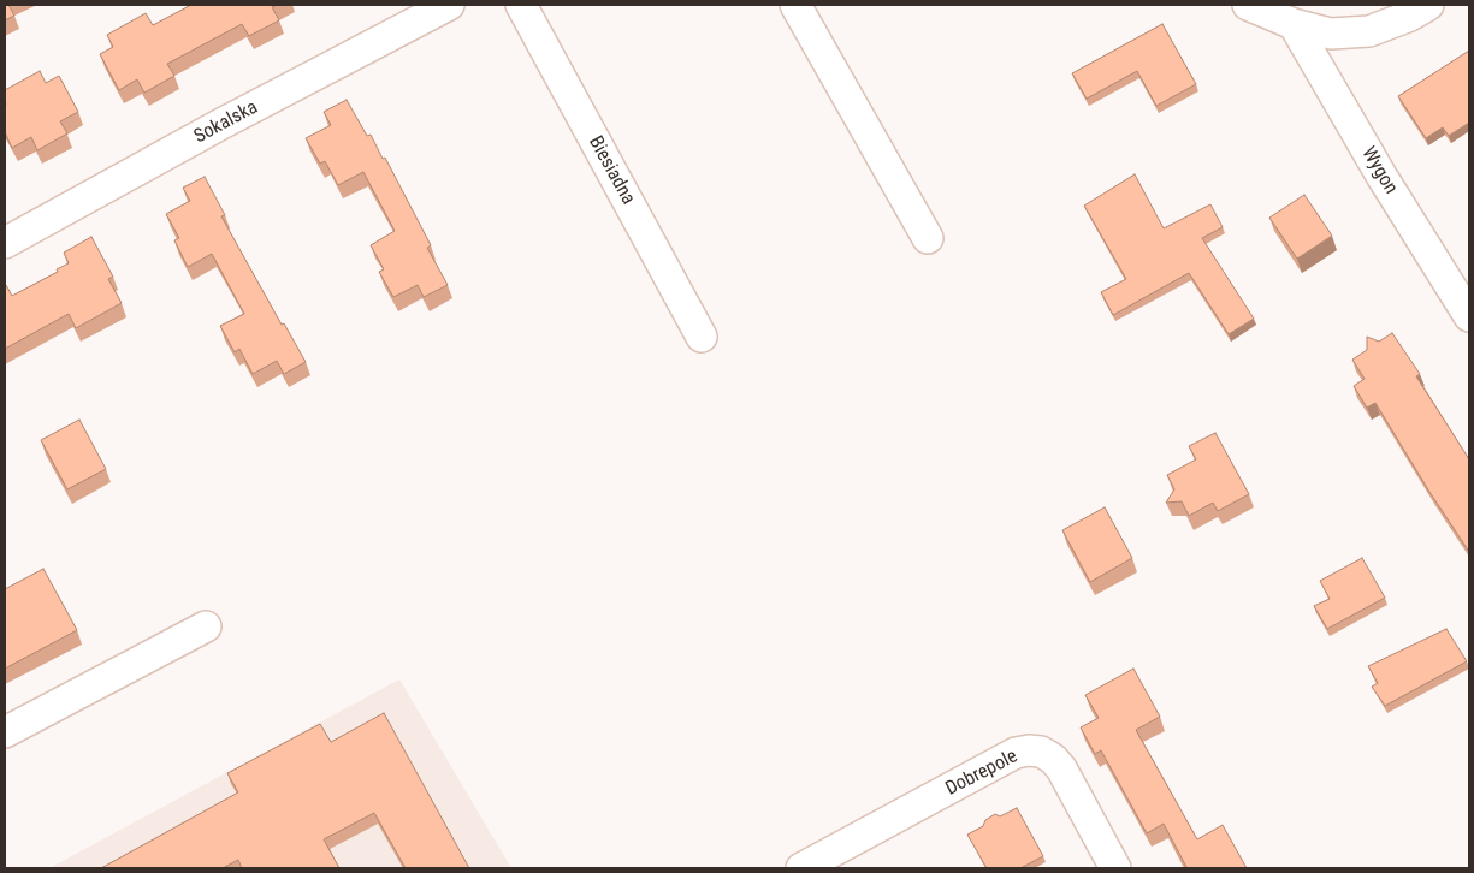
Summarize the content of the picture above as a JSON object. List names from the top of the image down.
{
  "streets": {
    "street": [
      "Sokalska",
      "Biesiadna",
      "Wygon",
      "Dobrepole"
    ]
  }
}
